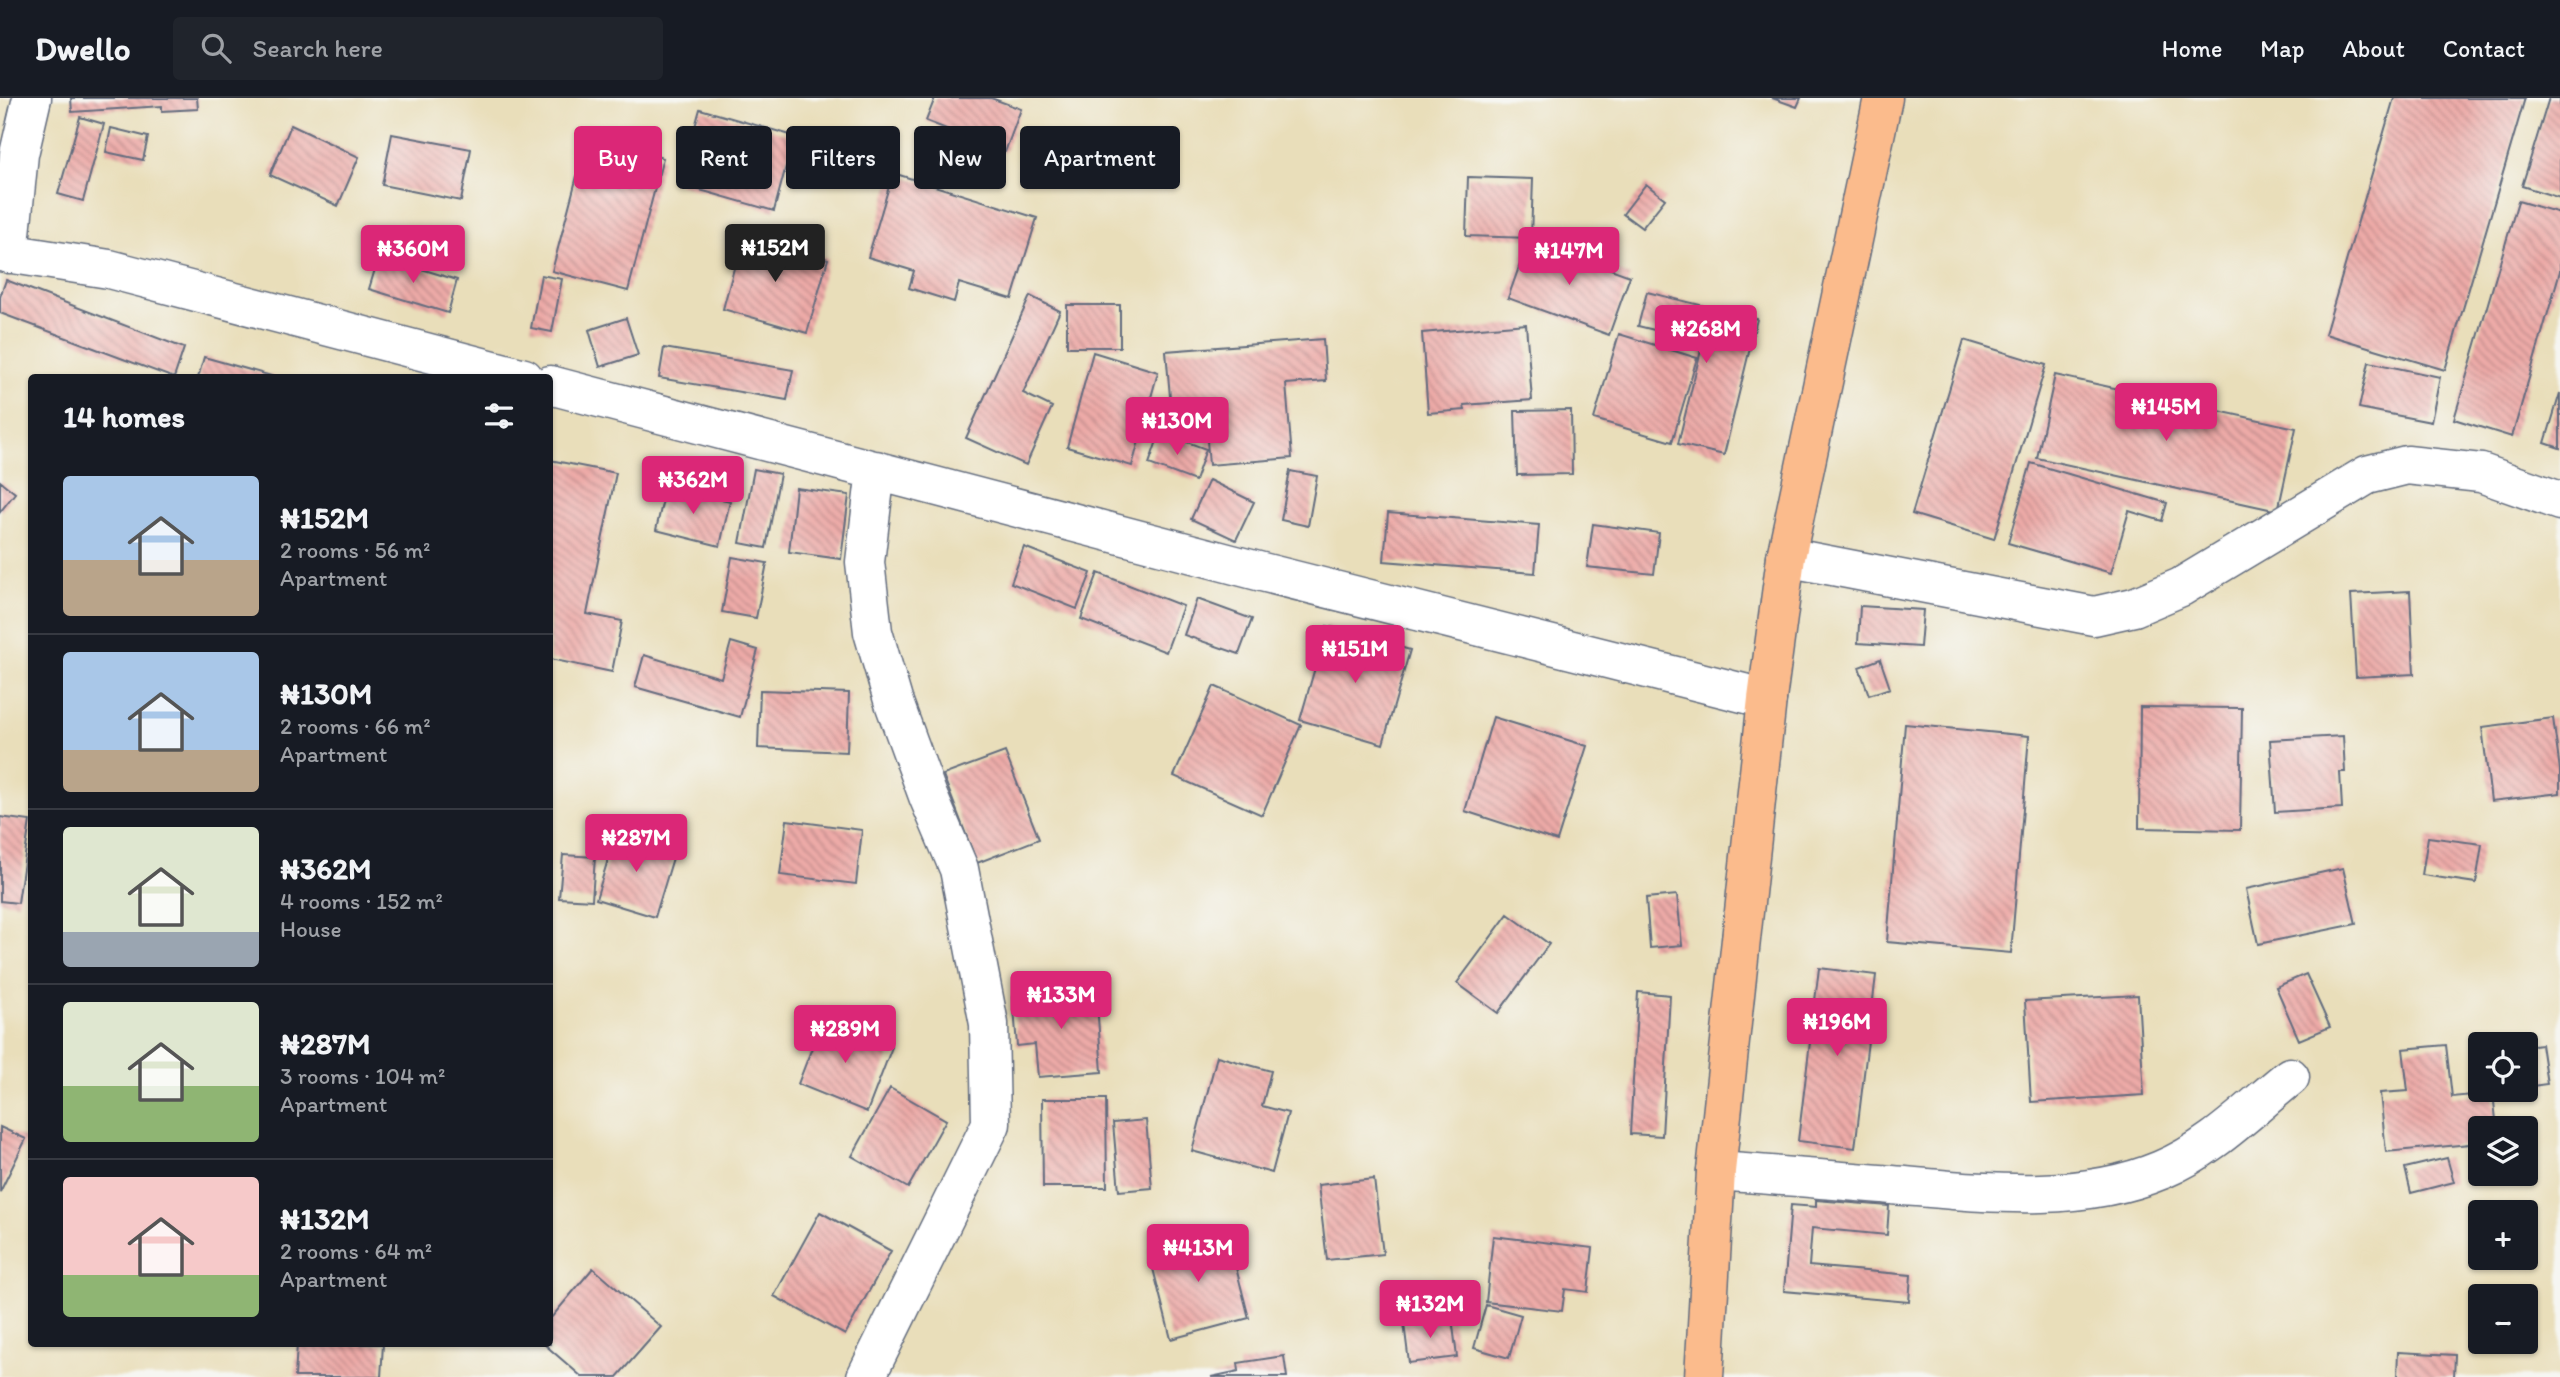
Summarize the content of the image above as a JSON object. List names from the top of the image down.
{
  "page": {
    "header": "Dwello",
    "search": "Search here",
    "nav": [
      "Home",
      "Map",
      "About",
      "Contact"
    ],
    "chip": [
      "Buy",
      "Rent",
      "Filters",
      "New",
      "Apartment"
    ],
    "price": [
      "₦152M",
      "₦360M",
      "₦147M",
      "₦268M",
      "₦145M",
      "₦130M",
      "₦362M",
      "₦151M",
      "₦287M",
      "₦133M",
      "₦196M",
      "₦289M",
      "₦413M",
      "₦132M"
    ],
    "heading": "14 homes",
    "list": [
      {
        "name": "₦152M",
        "note": "2 rooms · 56 m² · Apartment"
      },
      {
        "name": "₦130M",
        "note": "2 rooms · 66 m² · Apartment"
      },
      {
        "name": "₦362M",
        "note": "4 rooms · 152 m² · House"
      },
      {
        "name": "₦287M",
        "note": "3 rooms · 104 m² · Apartment"
      },
      {
        "name": "₦132M",
        "note": "2 rooms · 64 m² · Apartment"
      }
    ],
    "map_buttons": ["+", "−"]
  }
}
